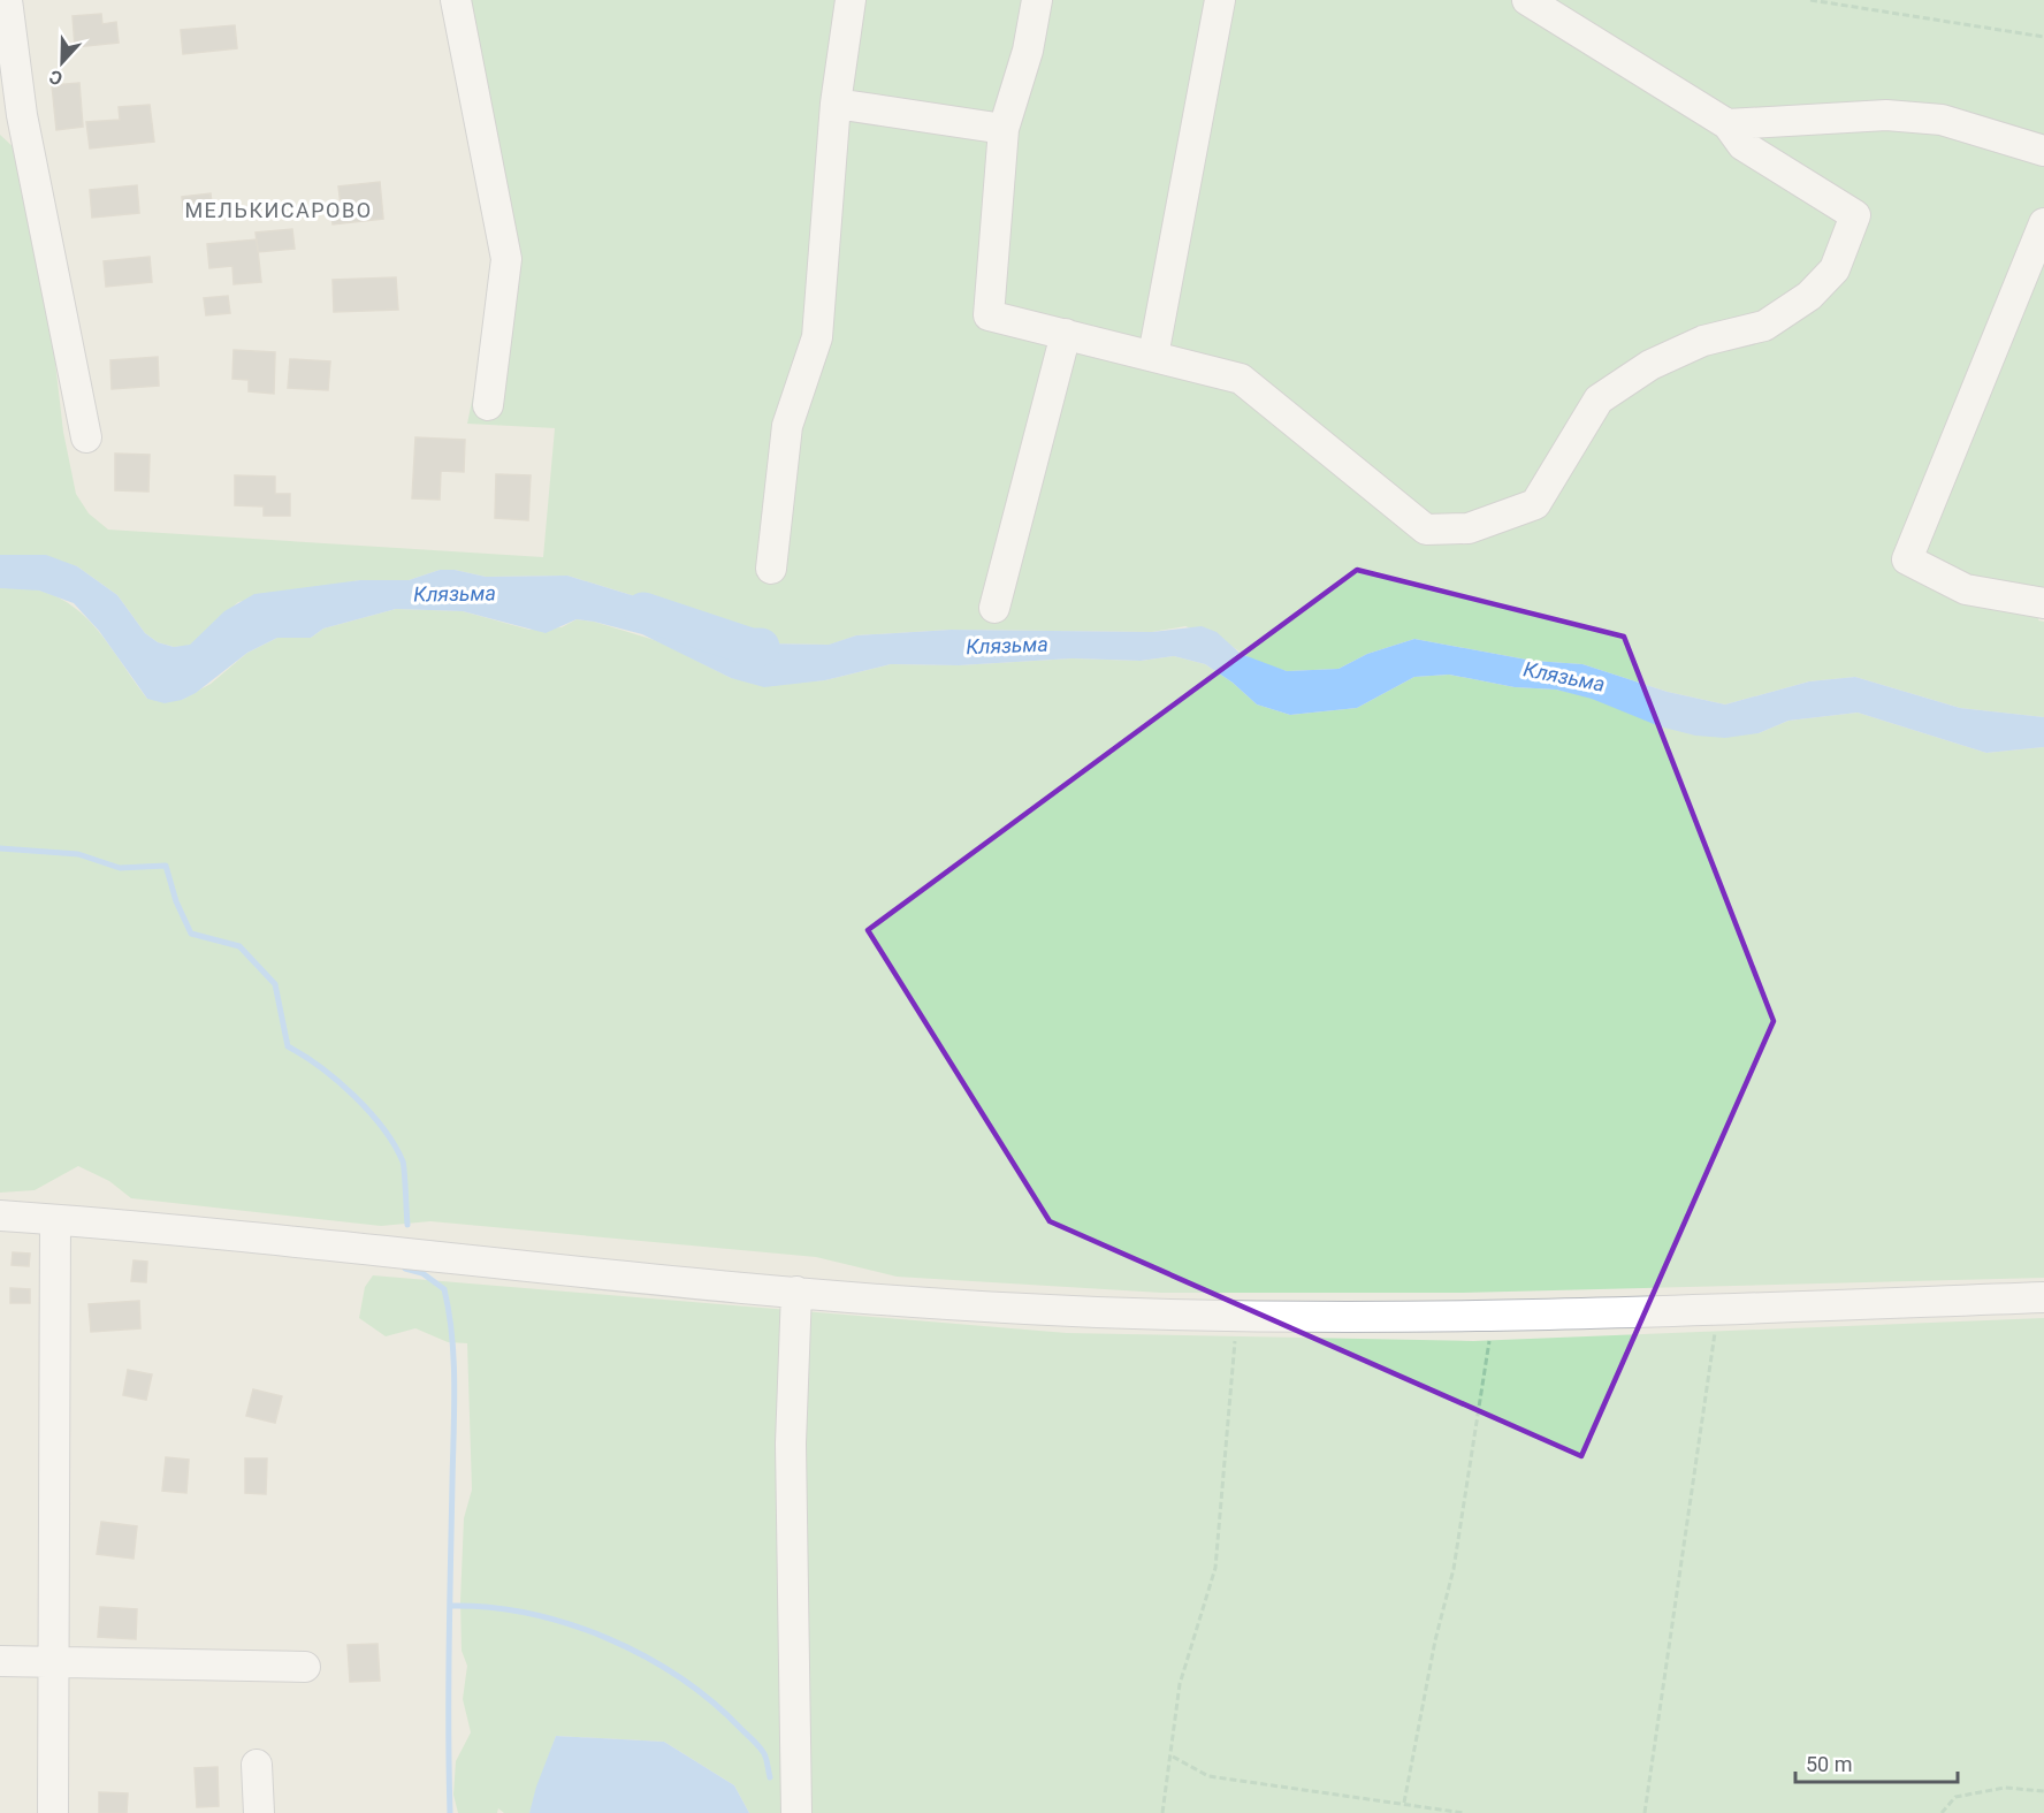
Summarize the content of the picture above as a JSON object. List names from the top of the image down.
{
  "districts": ["МЕЛЬКИСАРОВО"],
  "water": ["Клязьма"],
  "scale_bar": "50 m",
  "north": "bottom"
}
